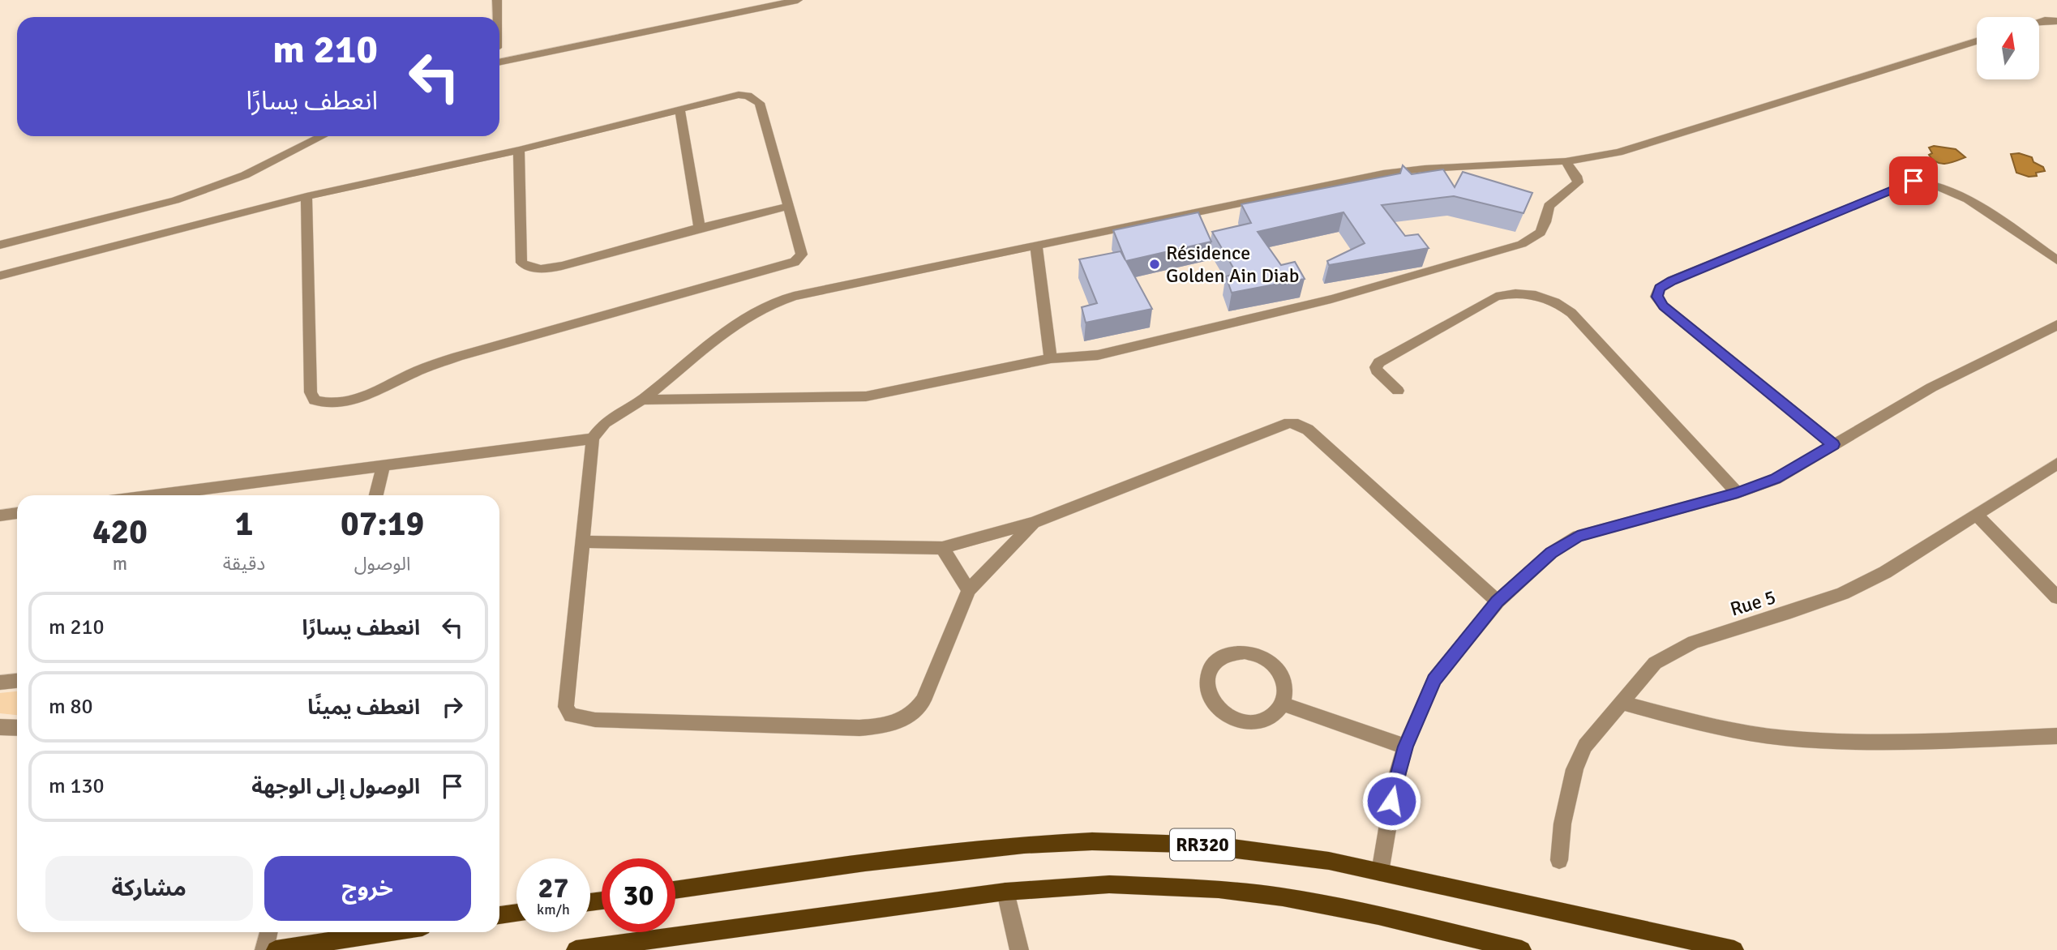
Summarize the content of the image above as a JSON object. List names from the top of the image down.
{
  "streets": {
    "main road": ["RR320"],
    "street": ["Rue 5"]
  },
  "places": ["Résidence Golden Ain Diab"],
  "north": "top",
  "page": {
    "turn": ["210 m", "انعطف يسارًا"],
    "eta": [
      "07:19",
      "الوصول",
      "1",
      "دقيقة",
      "420",
      "m"
    ],
    "list": [
      {
        "name": "انعطف يسارًا",
        "value": "210 m"
      },
      {
        "name": "انعطف يمينًا",
        "value": "80 m"
      },
      {
        "name": "الوصول إلى الوجهة",
        "value": "130 m"
      }
    ],
    "buttons": ["خروج", "مشاركة"],
    "speed": "27 km/h",
    "limit": "30"
  }
}
